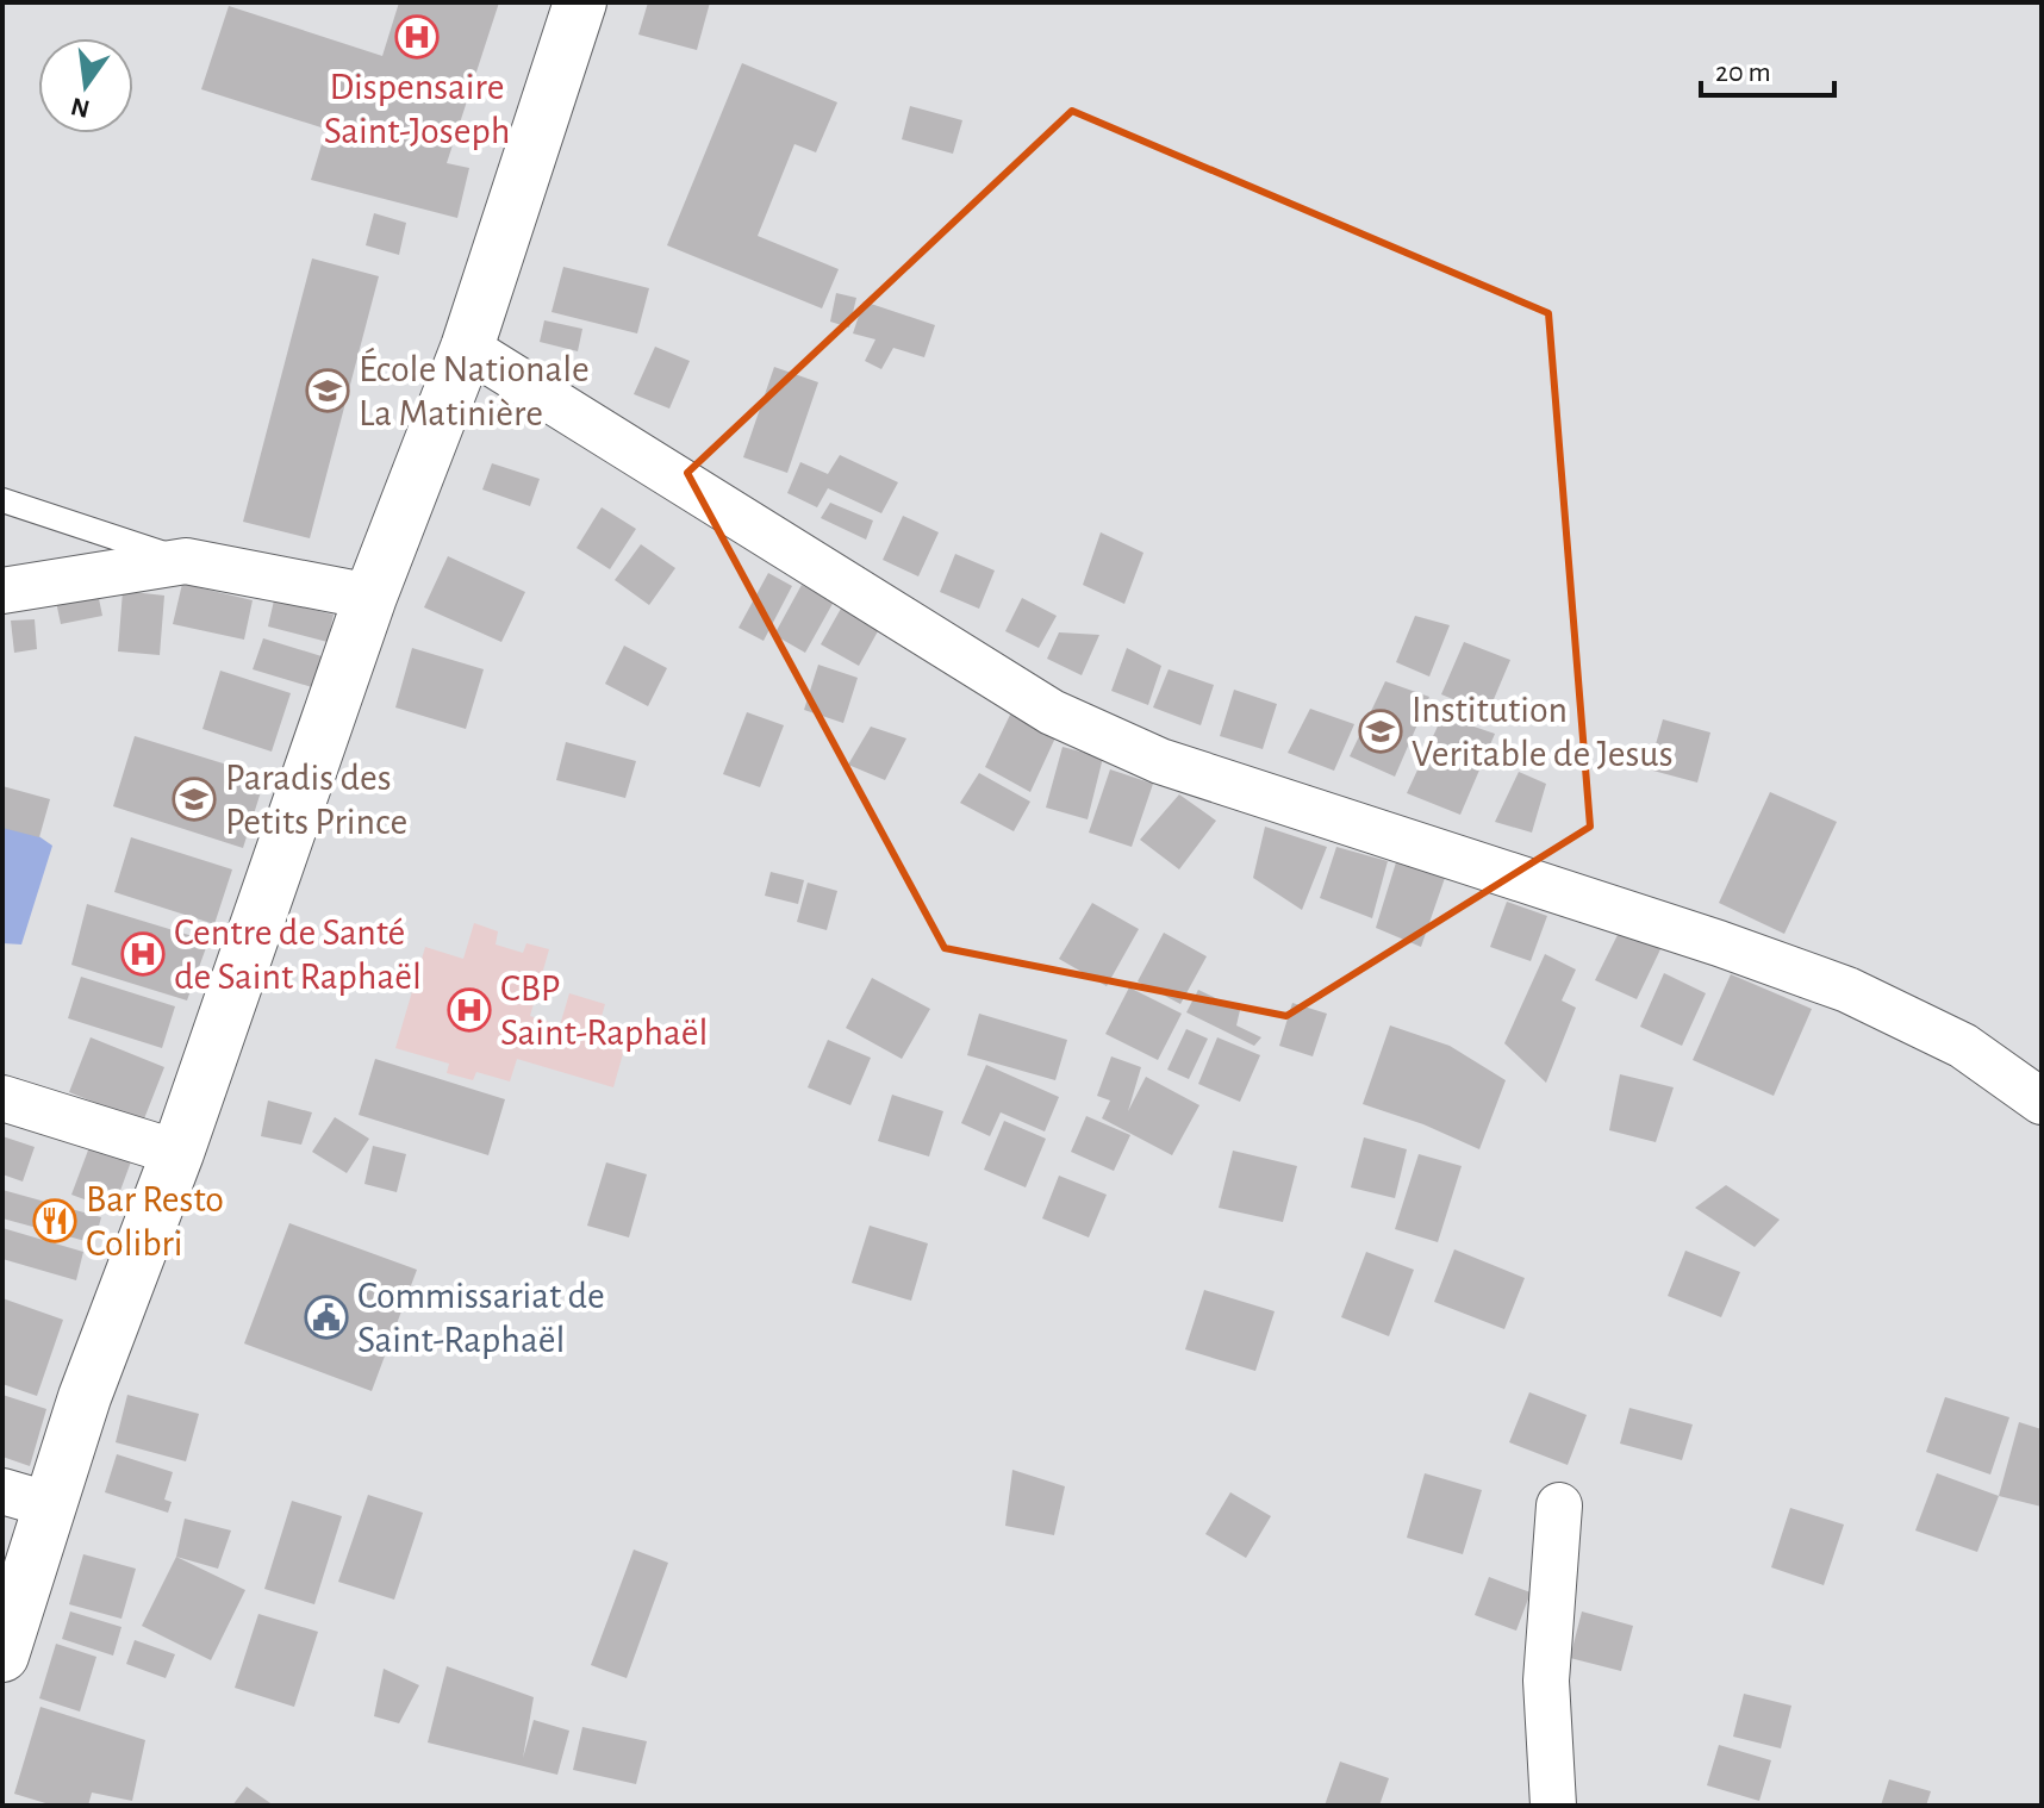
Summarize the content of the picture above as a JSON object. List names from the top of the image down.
{
  "places": {
    "hospital": ["Dispensaire Saint-Joseph", "Centre de Santé de Saint Raphaël", "CBP Saint-Raphaël"],
    "school or university": ["École Nationale La Matinière", "Institution Veritable de Jesus", "Paradis des Petits Prince"],
    "restaurant": ["Bar Resto Colibri"],
    "public building": ["Commissariat de Saint-Raphaël"]
  },
  "scale_bar": "20 m",
  "north": "bottom"
}
